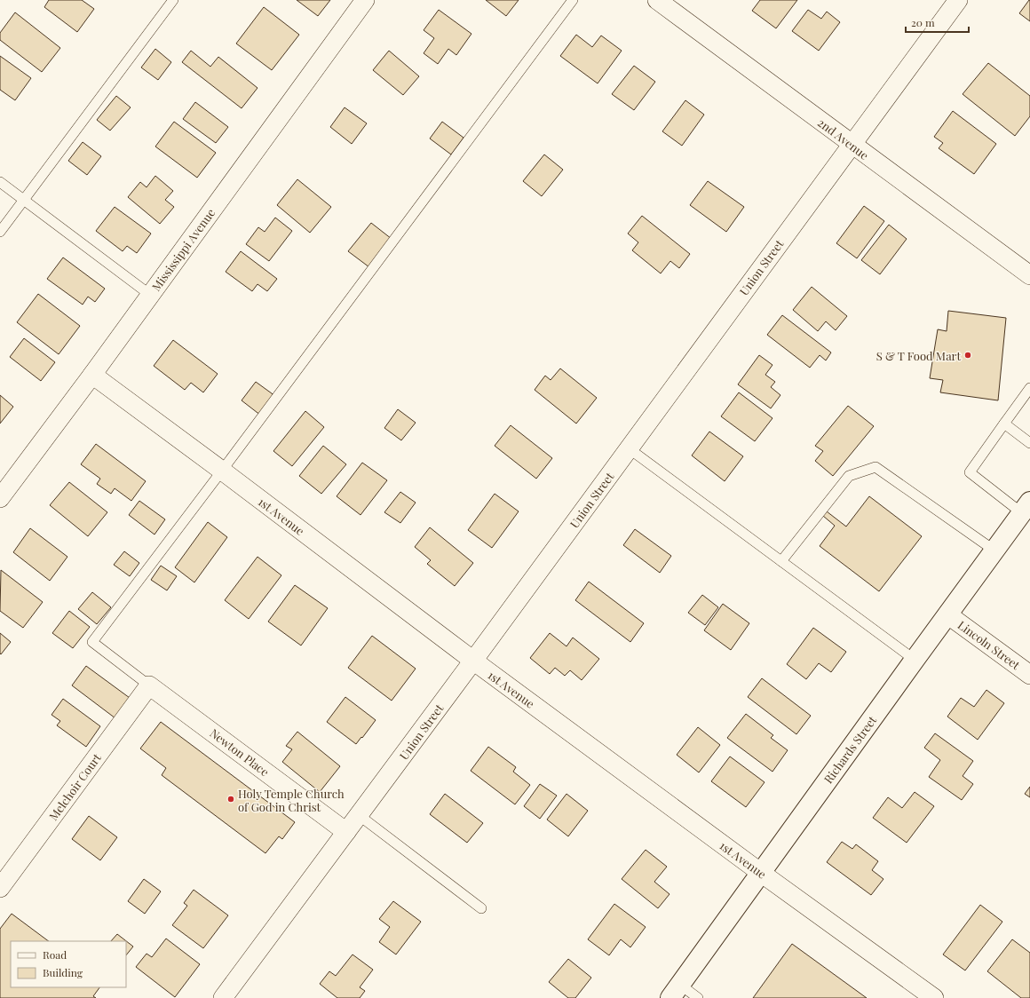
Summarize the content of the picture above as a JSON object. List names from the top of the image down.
{
  "streets": {
    "street": [
      "2nd Avenue",
      "Mississippi Avenue",
      "Union Street",
      "1st Avenue",
      "Lincoln Street",
      "Richards Street",
      "Newton Place",
      "Melchoir Court"
    ]
  },
  "crossings": [
    ["2nd Avenue", "Union Street"],
    ["Mississippi Avenue", "1st Avenue"],
    ["Union Street", "1st Avenue"],
    ["Union Street", "Newton Place"],
    ["1st Avenue", "Richards Street"],
    ["Lincoln Street", "Richards Street"],
    ["Newton Place", "Melchoir Court"]
  ],
  "places": ["S & T Food Mart", "Holy Temple Church of God in Christ"],
  "legend": ["Road", "Building"],
  "scale_bar": "20 m"
}
